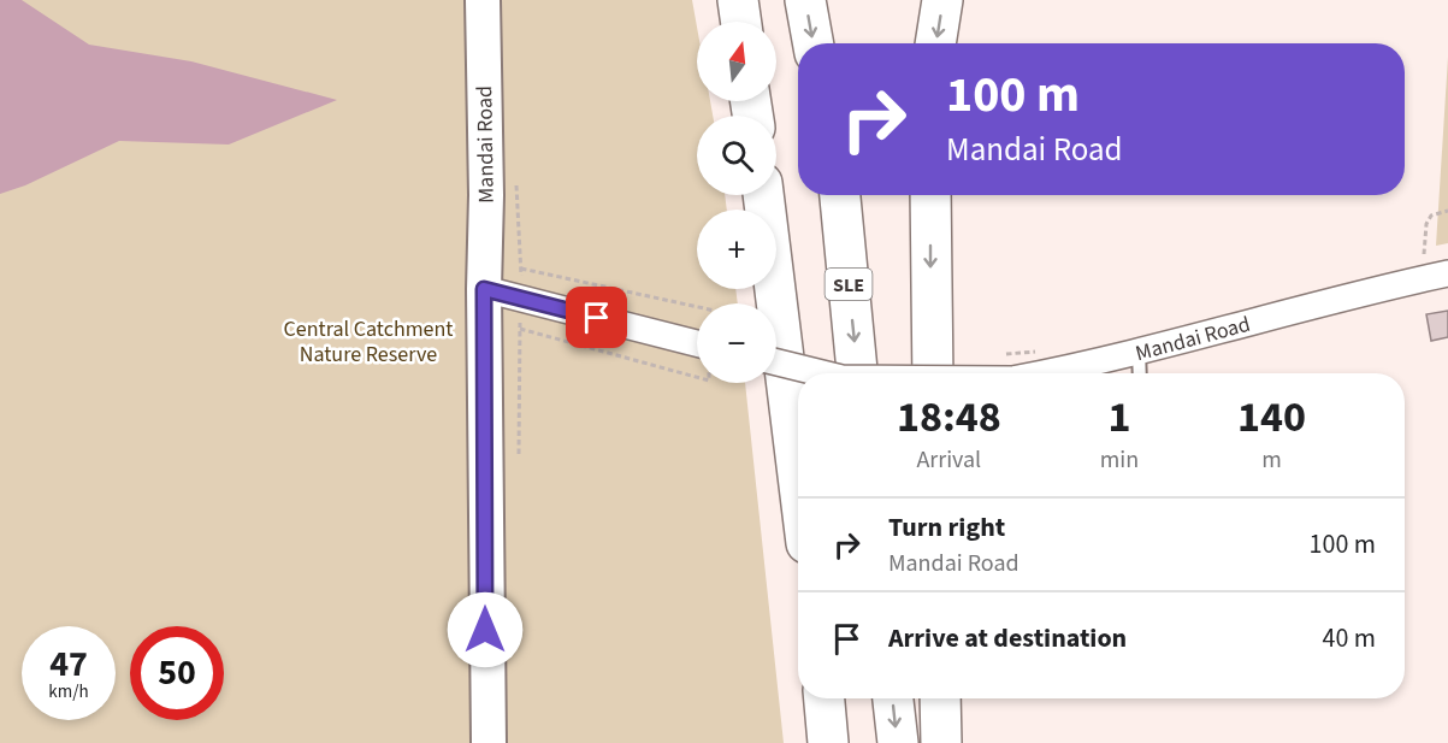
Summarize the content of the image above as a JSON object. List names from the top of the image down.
{
  "streets": {
    "highway": ["SLE"],
    "main road": ["Mandai Road"]
  },
  "parks": ["Central Catchment Nature Reserve"],
  "north": "top",
  "page": {
    "map_buttons": ["+", "−"],
    "turn": ["100 m", "Mandai Road"],
    "eta": [
      "18:48",
      "Arrival",
      "1",
      "min",
      "140",
      "m"
    ],
    "list": [
      {
        "name": "Turn right",
        "note": "Mandai Road",
        "value": "100 m"
      },
      {
        "name": "Arrive at destination",
        "value": "40 m"
      }
    ],
    "speed": "47 km/h",
    "limit": "50"
  }
}
